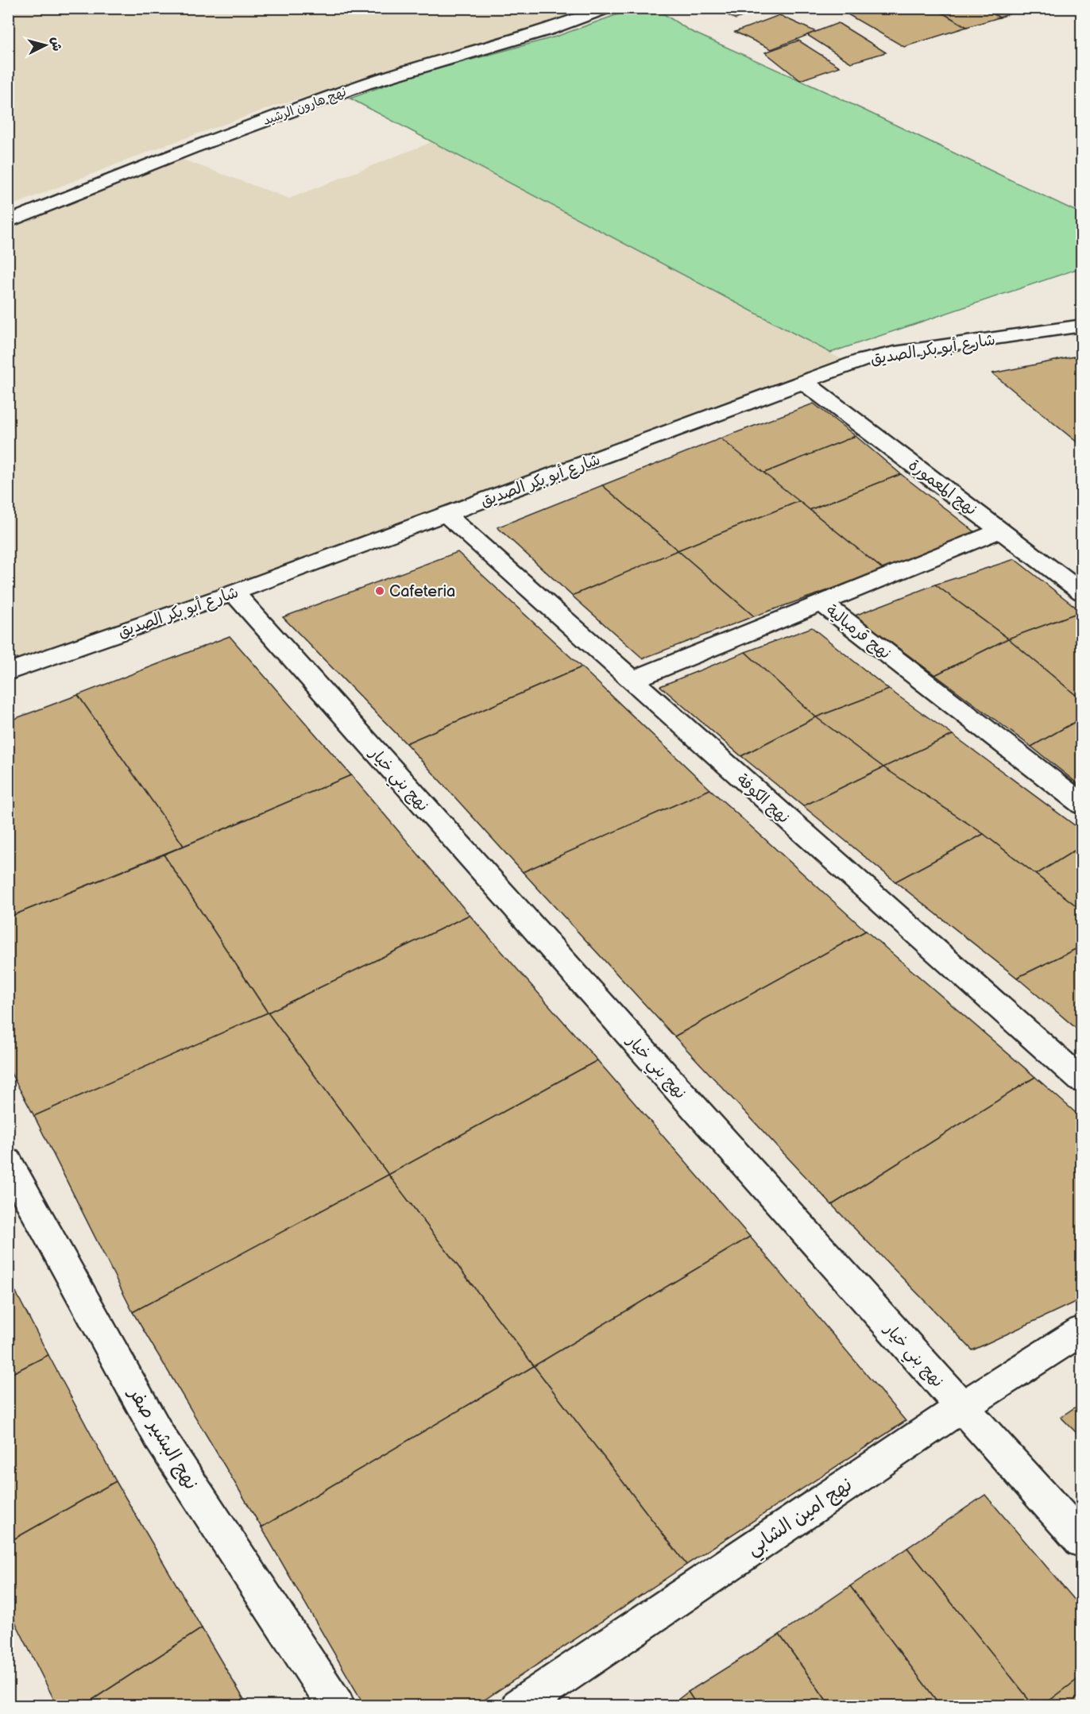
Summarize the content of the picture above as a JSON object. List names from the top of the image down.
{
  "streets": {
    "street": [
      "نهج هارون الرشيد",
      "شارع أبو بكر الصديق",
      "نهج المعمورة",
      "نهج قرمبالية",
      "نهج بني خيار",
      "نهج الكوفة",
      "نهج البشير صفر",
      "نهج امين الشابي"
    ]
  },
  "crossings": [
    ["شارع أبو بكر الصديق", "نهج المعمورة"],
    ["شارع أبو بكر الصديق", "نهج بني خيار"],
    ["شارع أبو بكر الصديق", "نهج الكوفة"],
    ["نهج بني خيار", "نهج امين الشابي"]
  ],
  "places": ["Cafeteria"],
  "north": "right"
}
